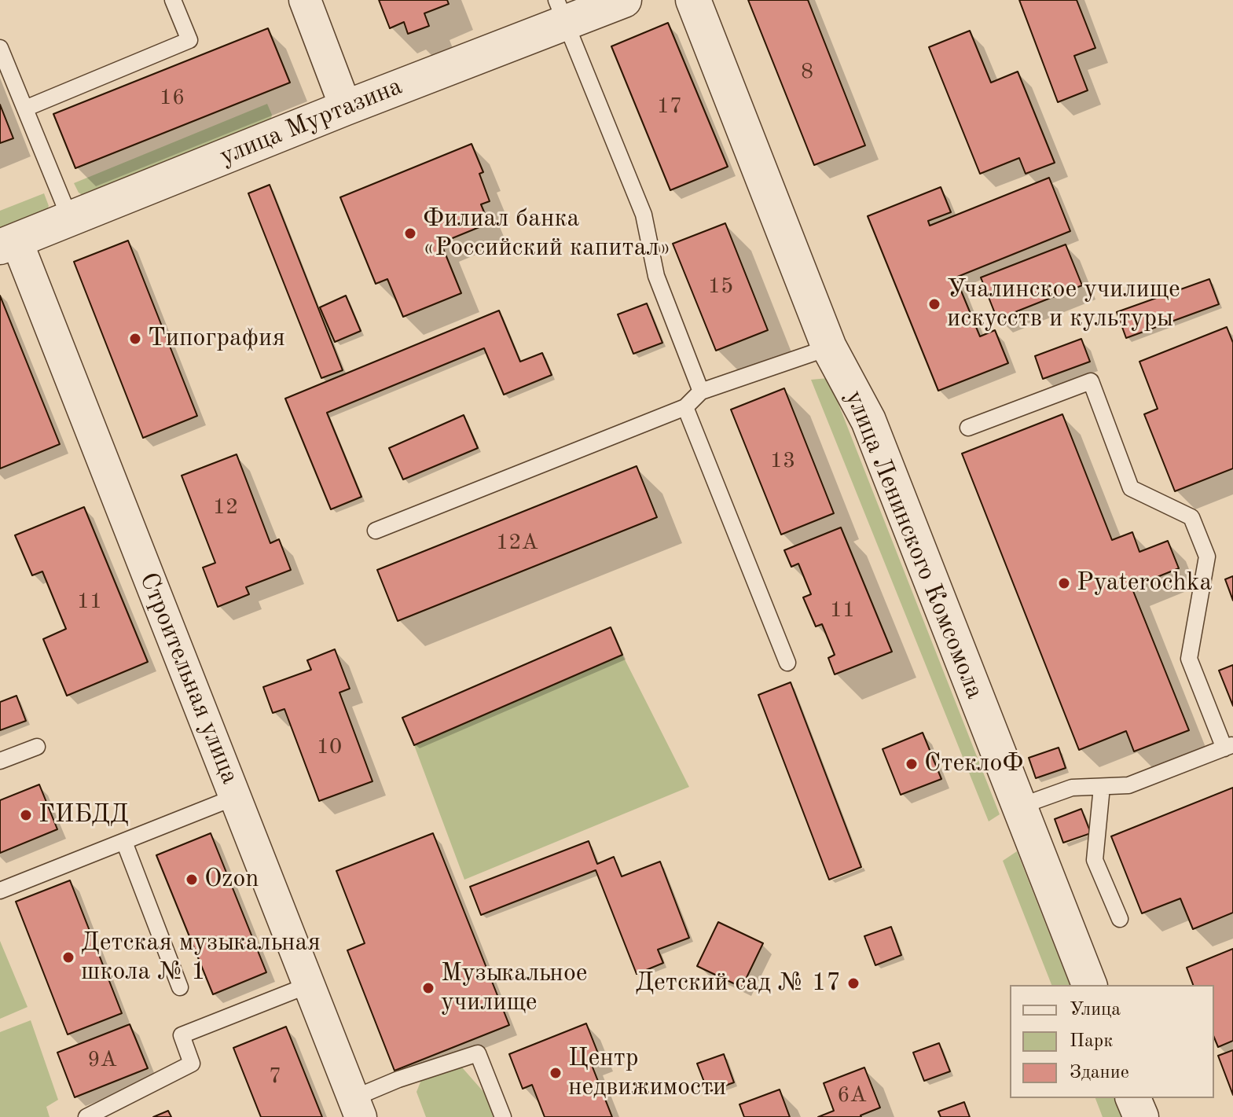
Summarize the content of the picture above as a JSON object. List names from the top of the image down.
{
  "streets": {
    "street": ["улица Муртазина", "улица Ленинского Комсомола", "Строительная улица"]
  },
  "crossings": [
    ["улица Муртазина", "Строительная улица"]
  ],
  "places": [
    "Филиал банка «Российский капитал»",
    "Учалинское училище искусств и культуры",
    "Типография",
    "Pyaterochka",
    "СтеклоФ",
    "ГИБДД",
    "Ozon",
    "Детская музыкальная школа № 1",
    "Детский сад № 17",
    "Музыкальное училище",
    "Центр недвижимости"
  ],
  "house_numbers": [
    "8",
    "16",
    "17",
    "15",
    "13",
    "12",
    "12А",
    "11",
    "11",
    "10",
    "9А",
    "7",
    "6А"
  ],
  "legend": ["Улица", "Парк", "Здание"]
}
